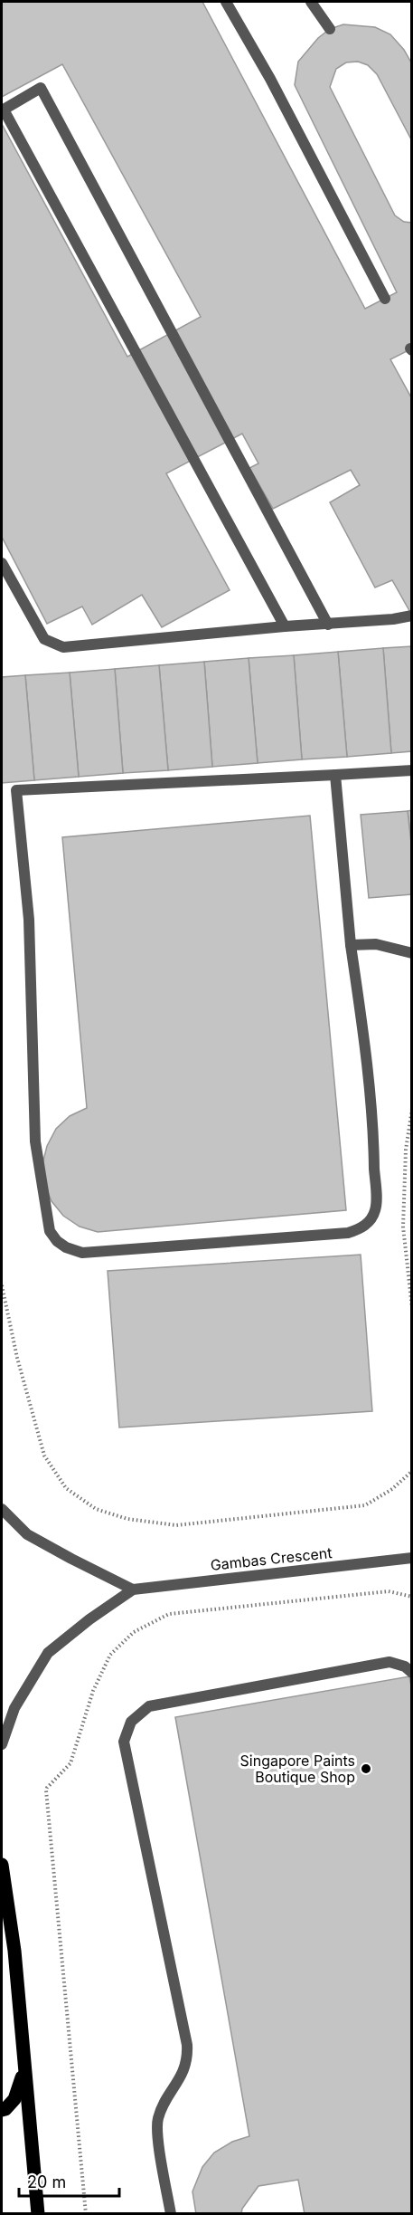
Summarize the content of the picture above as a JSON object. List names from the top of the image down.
{
  "streets": {
    "street": ["Gambas Crescent"]
  },
  "places": ["Singapore Paints Boutique Shop"],
  "scale_bar": "20 m"
}
